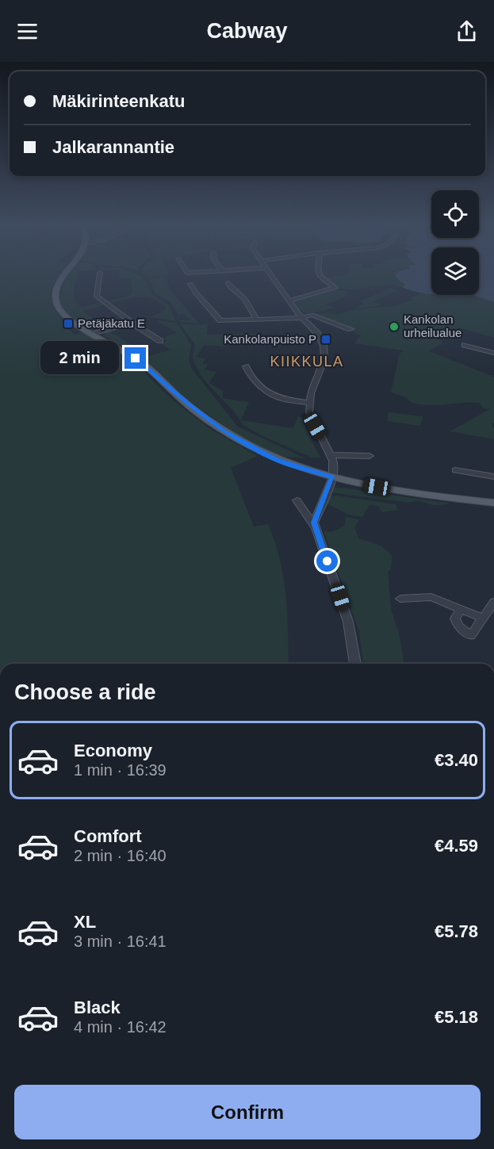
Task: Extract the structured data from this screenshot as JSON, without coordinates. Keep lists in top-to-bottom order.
{
  "districts": ["KIIKKULA"],
  "places": {
    "transit": ["Petäjäkatu E", "Kankolanpuisto P"],
    "other": ["Kankolan urheilualue"]
  },
  "page": {
    "header": "Cabway",
    "banner": ["Mäkirinteenkatu", "Jalkarannantie"],
    "bubble": "2 min",
    "heading": "Choose a ride",
    "list": [
      {
        "name": "Economy",
        "note": "1 min · 16:39",
        "value": "€3.40"
      },
      {
        "name": "Comfort",
        "note": "2 min · 16:40",
        "value": "€4.59"
      },
      {
        "name": "XL",
        "note": "3 min · 16:41",
        "value": "€5.78"
      },
      {
        "name": "Black",
        "note": "4 min · 16:42",
        "value": "€5.18"
      }
    ],
    "buttons": "Confirm"
  }
}
